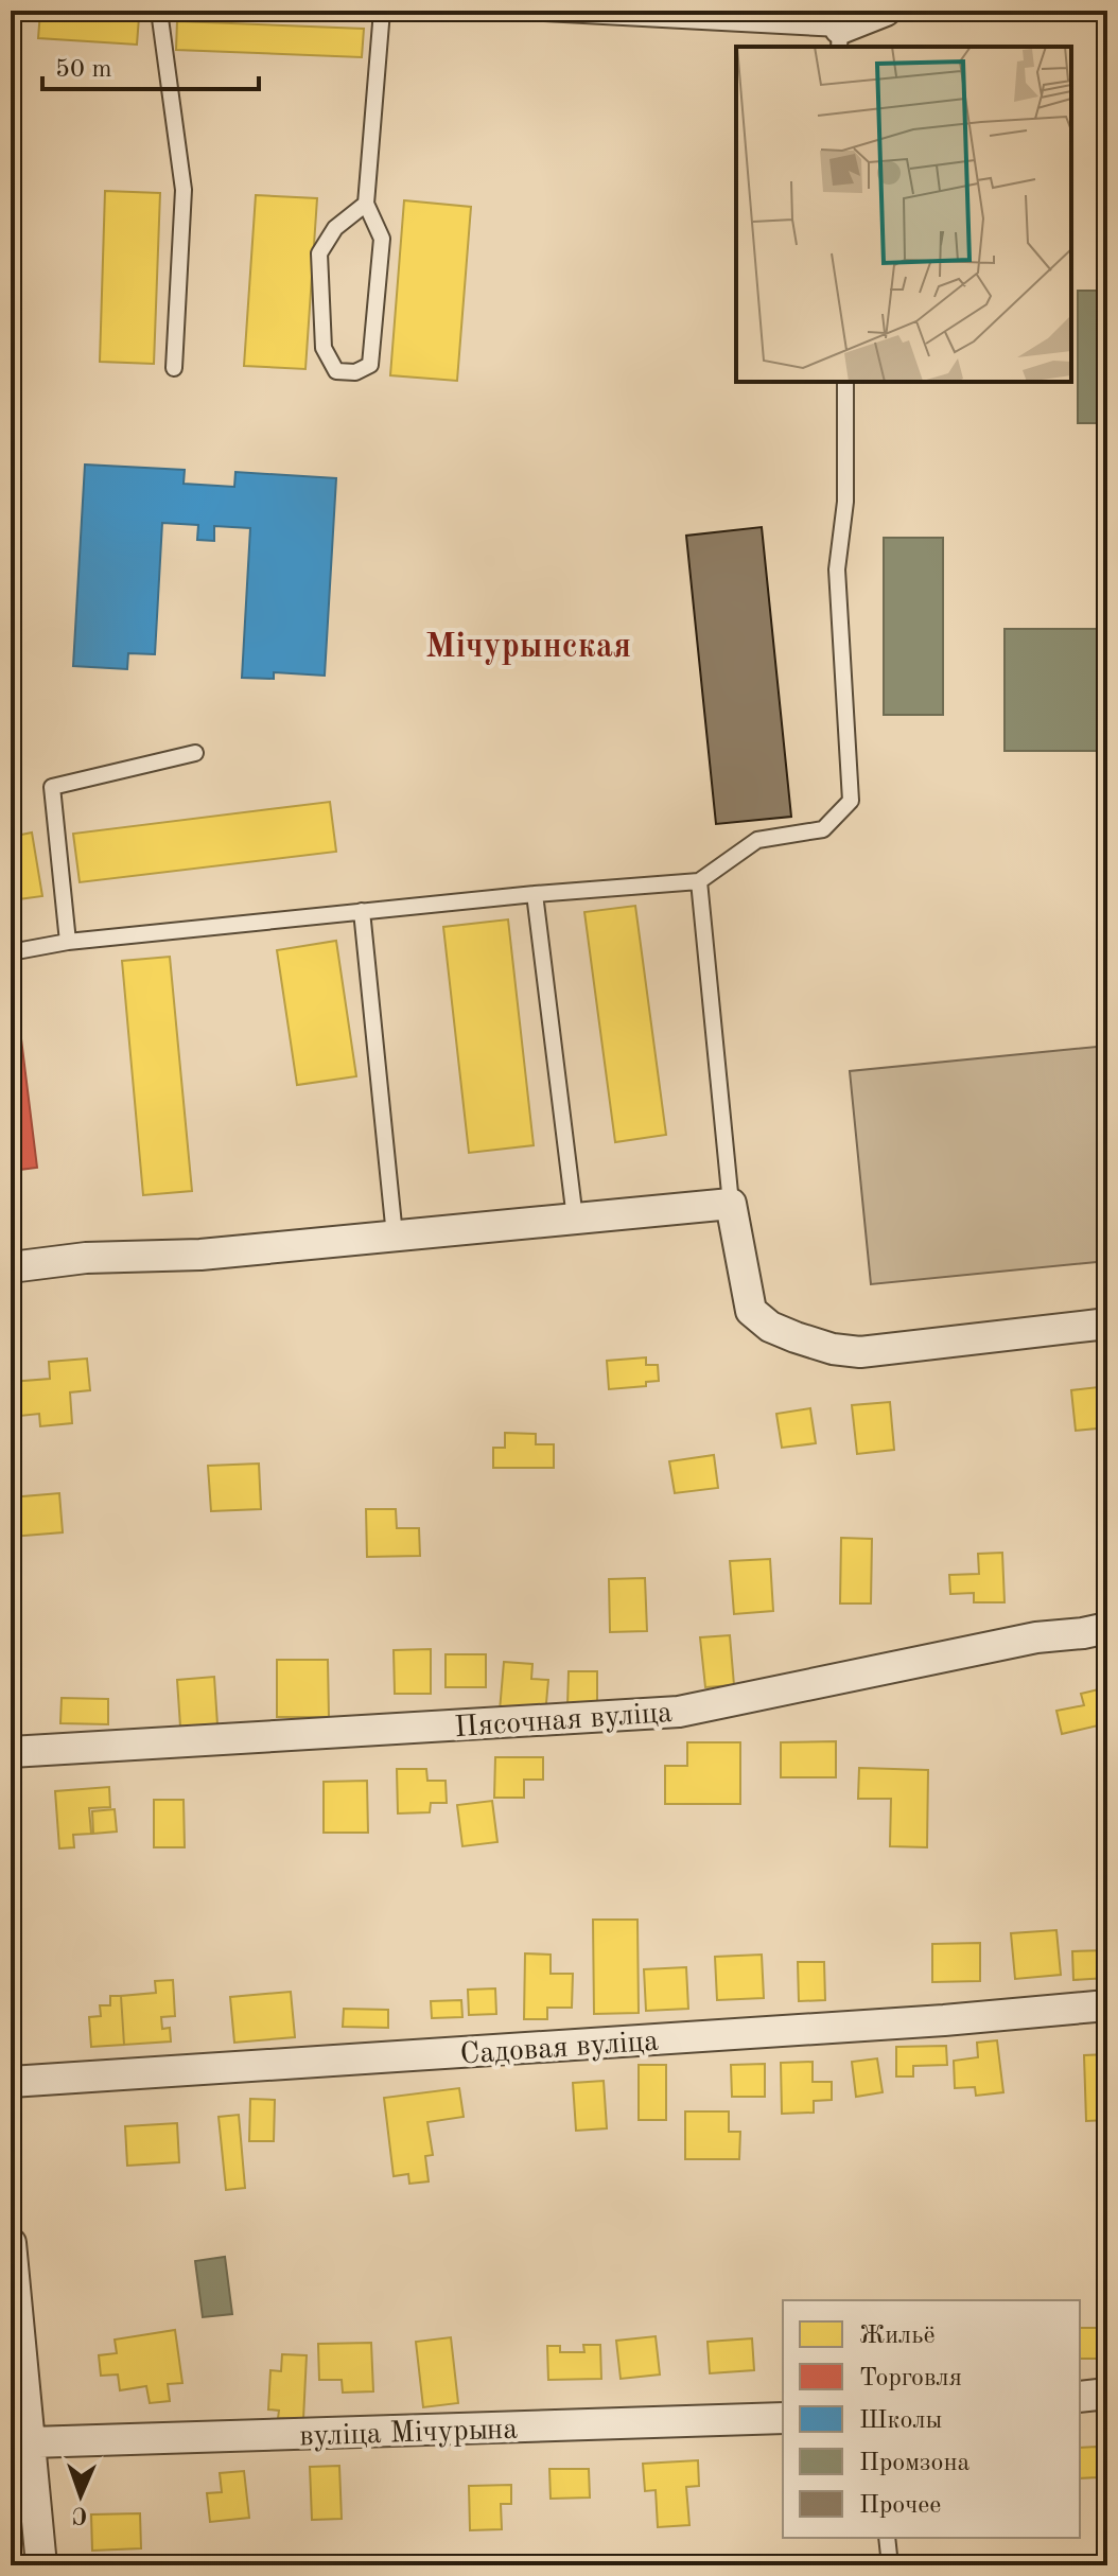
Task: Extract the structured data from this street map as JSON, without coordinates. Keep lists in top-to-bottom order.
{
  "streets": {
    "street": ["Пясочная вуліца", "Садовая вуліца", "вуліца Мічурына"]
  },
  "districts": ["Мічурынская"],
  "legend": [
    "Жильё",
    "Торговля",
    "Школы",
    "Промзона",
    "Прочее"
  ],
  "scale_bar": "50 m",
  "north": "bottom"
}
